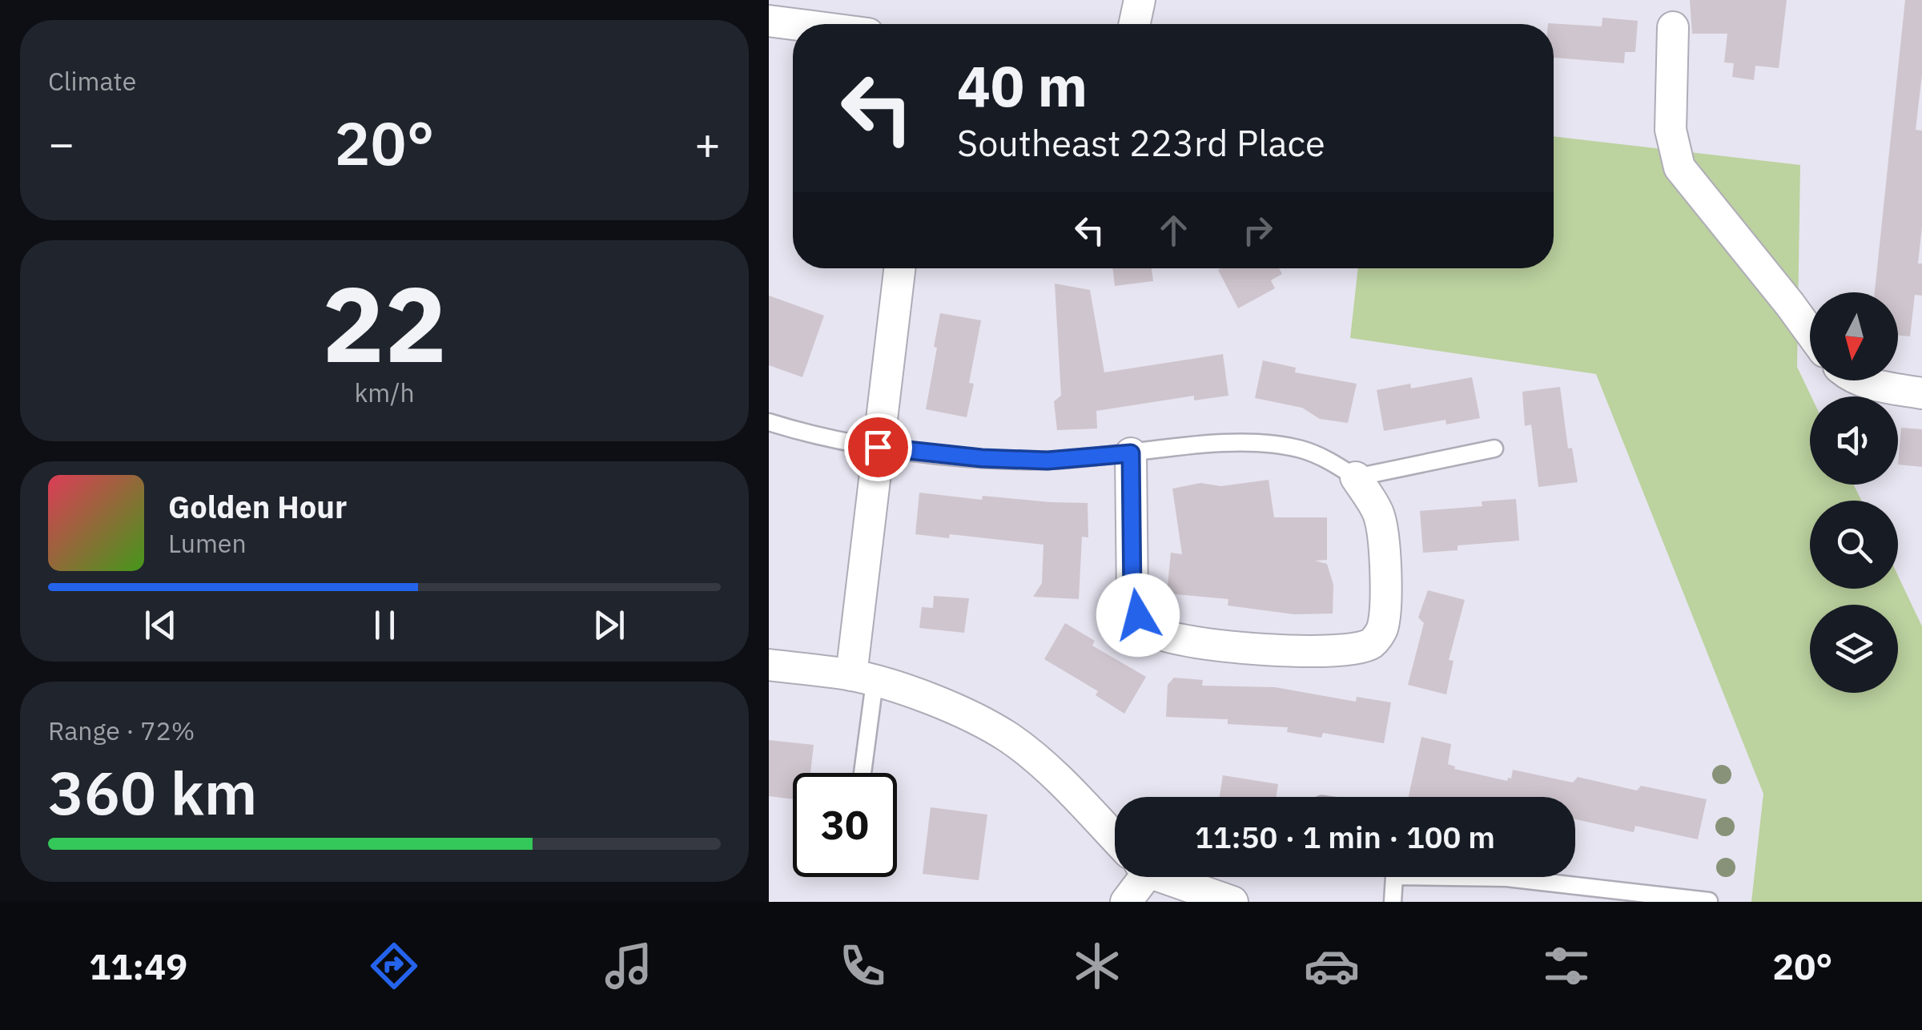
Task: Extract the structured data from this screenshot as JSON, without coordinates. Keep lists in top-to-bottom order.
{
  "north": "bottom",
  "page": {
    "tile": [
      "Climate",
      ["22", "km/h"],
      ["Range · 72%", "360 km"]
    ],
    "turn": ["40 m", "Southeast 223rd Place"],
    "heat": ["−", "20°", "+"],
    "song": ["Golden Hour", "Lumen"],
    "limit": "30",
    "trip": "11:50 · 1 min · 100 m",
    "tabs": ["11:49", "20°"]
  }
}
